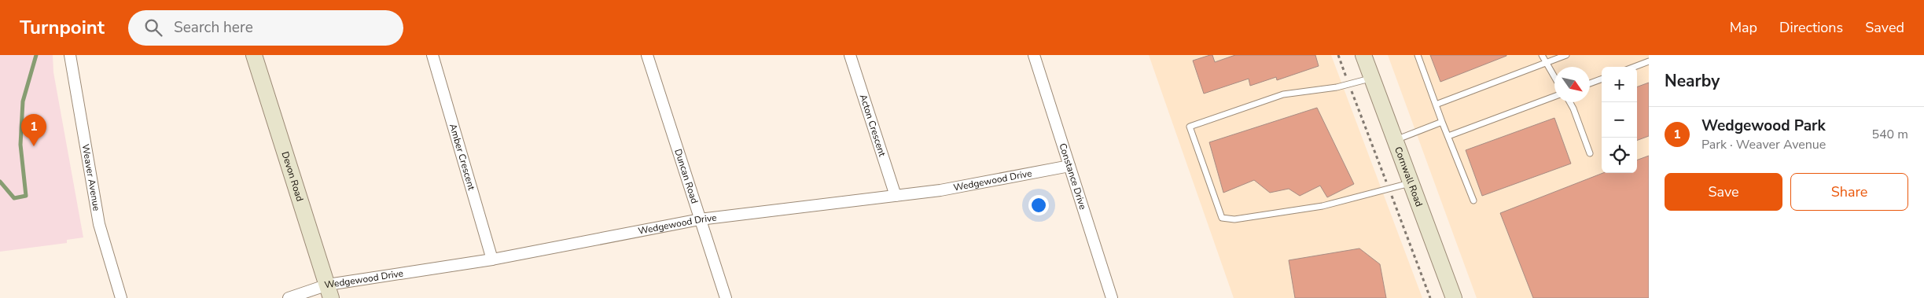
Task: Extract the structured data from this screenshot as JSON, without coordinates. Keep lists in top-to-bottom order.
{
  "streets": {
    "main road": ["Devon Road", "Cornwall Road"],
    "street": [
      "Acton Crescent",
      "Amber Crescent",
      "Duncan Road",
      "Constance Drive",
      "Weaver Avenue",
      "Wedgewood Drive"
    ]
  },
  "crossings": [
    ["Acton Crescent", "Wedgewood Drive"],
    ["Amber Crescent", "Wedgewood Drive"],
    ["Devon Road", "Wedgewood Drive"],
    ["Duncan Road", "Wedgewood Drive"],
    ["Constance Drive", "Wedgewood Drive"]
  ],
  "north": "bottom right",
  "page": {
    "header": "Turnpoint",
    "search": "Search here",
    "nav": ["Map", "Directions", "Saved"],
    "heading": "Nearby",
    "map_buttons": ["+", "−"],
    "list": [
      {
        "mark": "1",
        "name": "Wedgewood Park",
        "note": "Park · Weaver Avenue",
        "value": "540 m"
      }
    ],
    "pins": "1",
    "buttons": ["Save", "Share"]
  }
}
